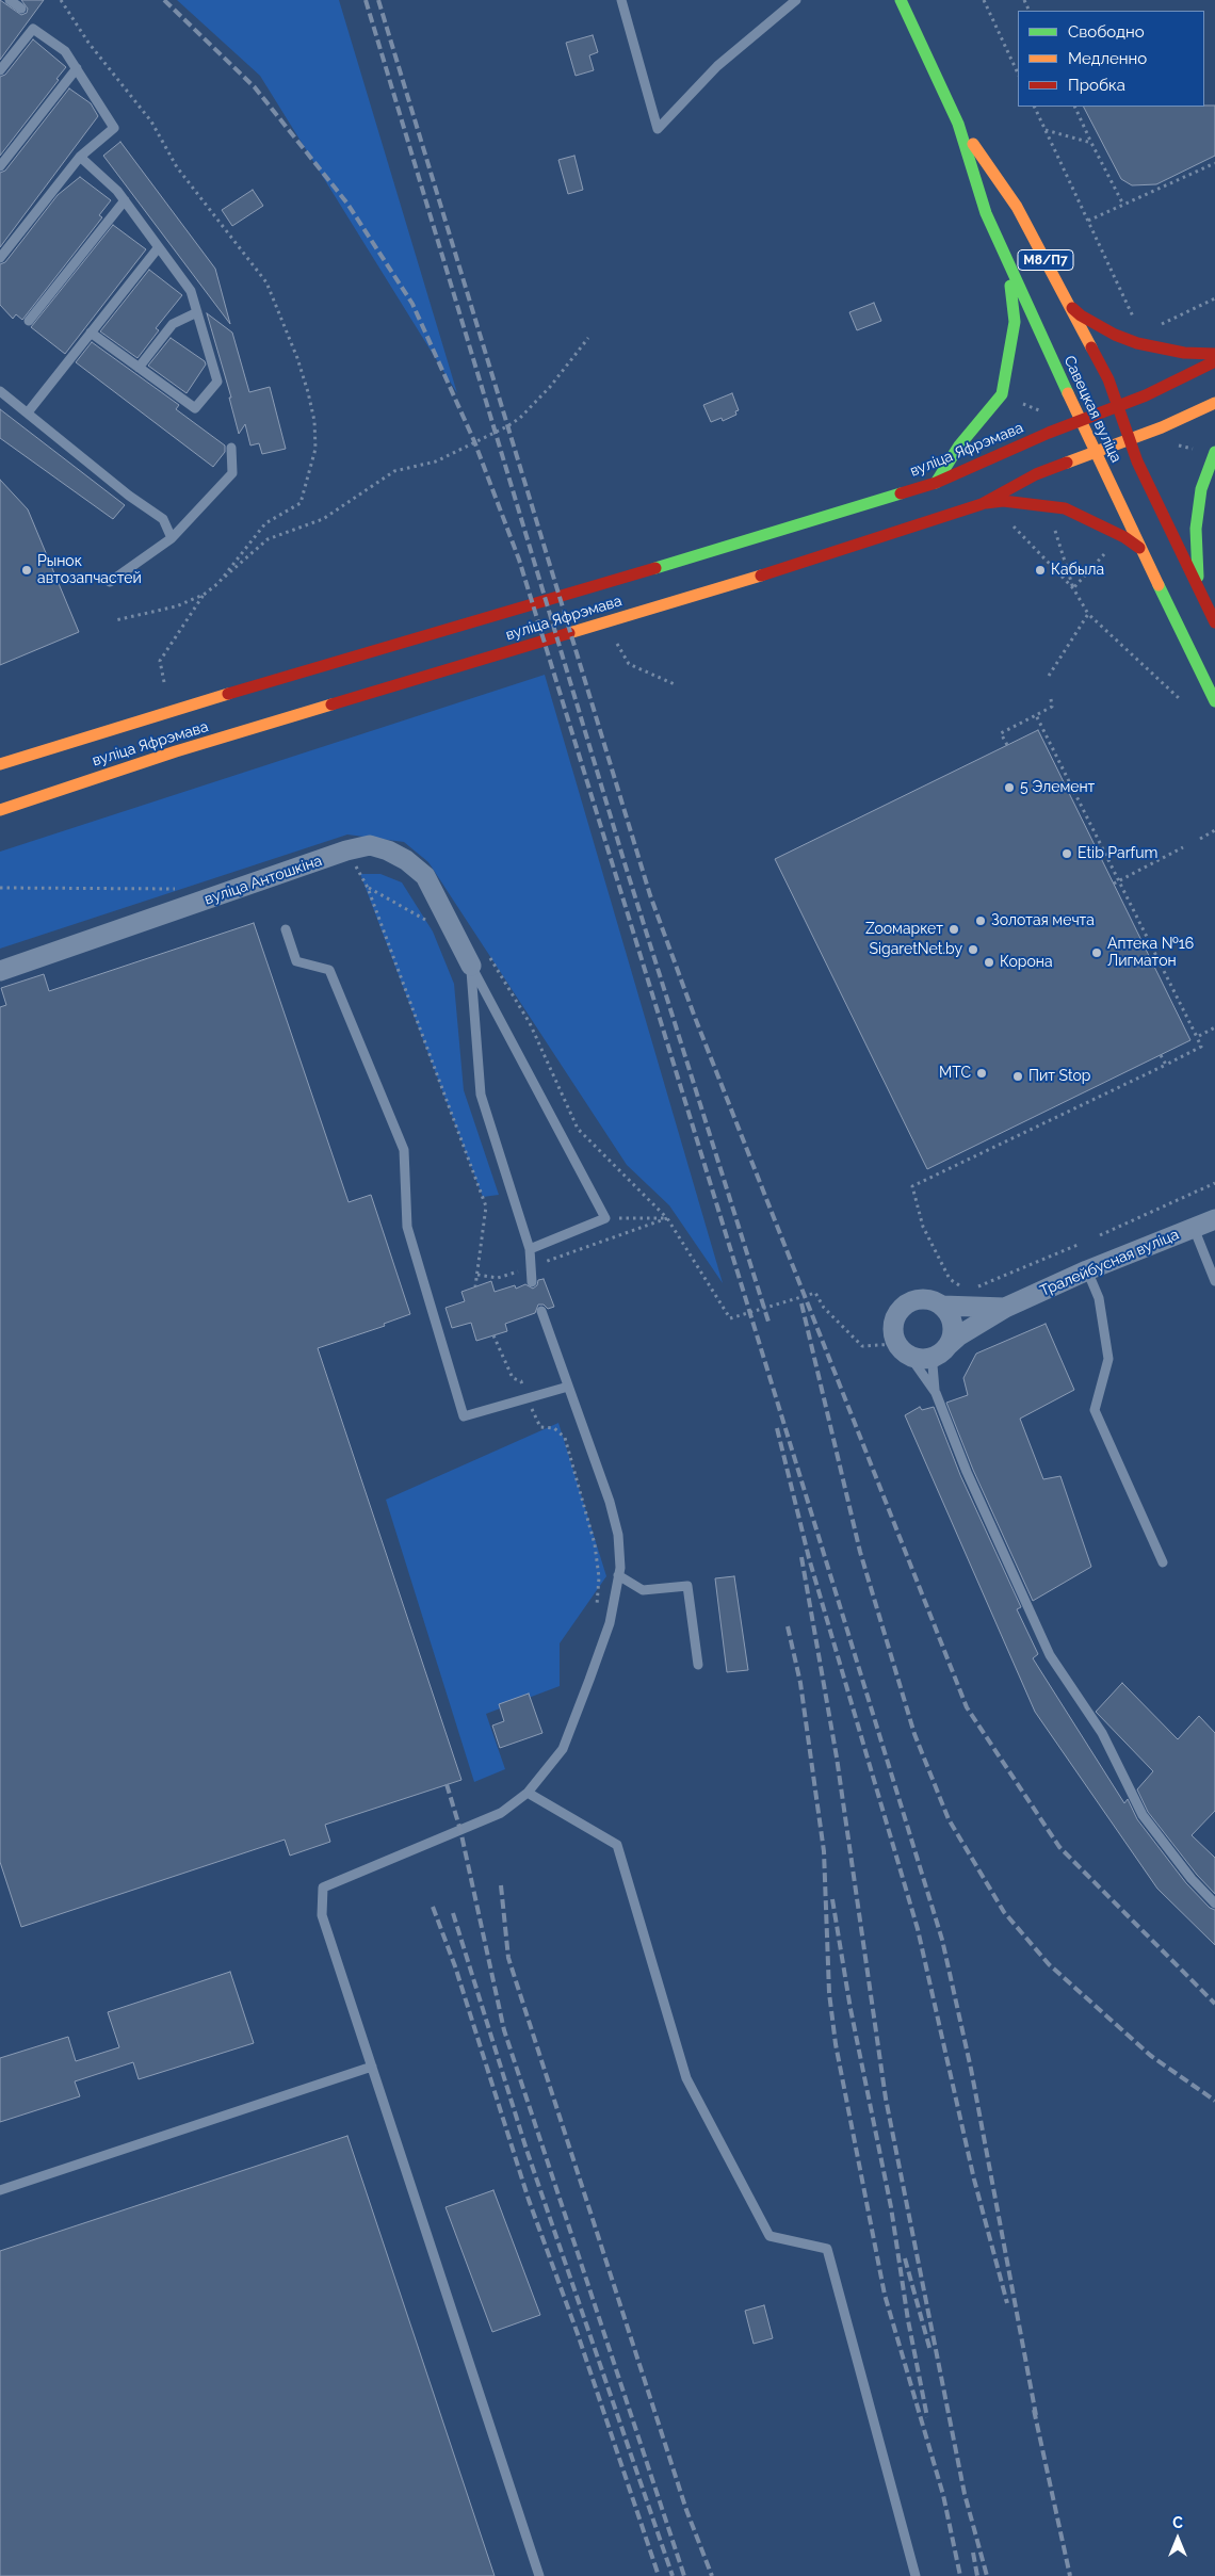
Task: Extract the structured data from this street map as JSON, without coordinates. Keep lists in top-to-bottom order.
{
  "streets": {
    "main road": ["М8/П7", "Савецкая вуліца", "вуліца Яфрэмава"],
    "street": ["вуліца Антошкіна", "Тралейбусная вуліца"]
  },
  "crossings": [
    ["Савецкая вуліца", "вуліца Яфрэмава"]
  ],
  "places": [
    "Рынок автозапчастей",
    "Кабыла",
    "5 Элемент",
    "Etib Parfum",
    "Золотая мечта",
    "Zooмаркет",
    "SigaretNet.by",
    "Аптека №16 Лигматон",
    "Корона",
    "МТС",
    "Пит Stop"
  ],
  "legend": ["Свободно", "Медленно", "Пробка"],
  "north": "top"
}
